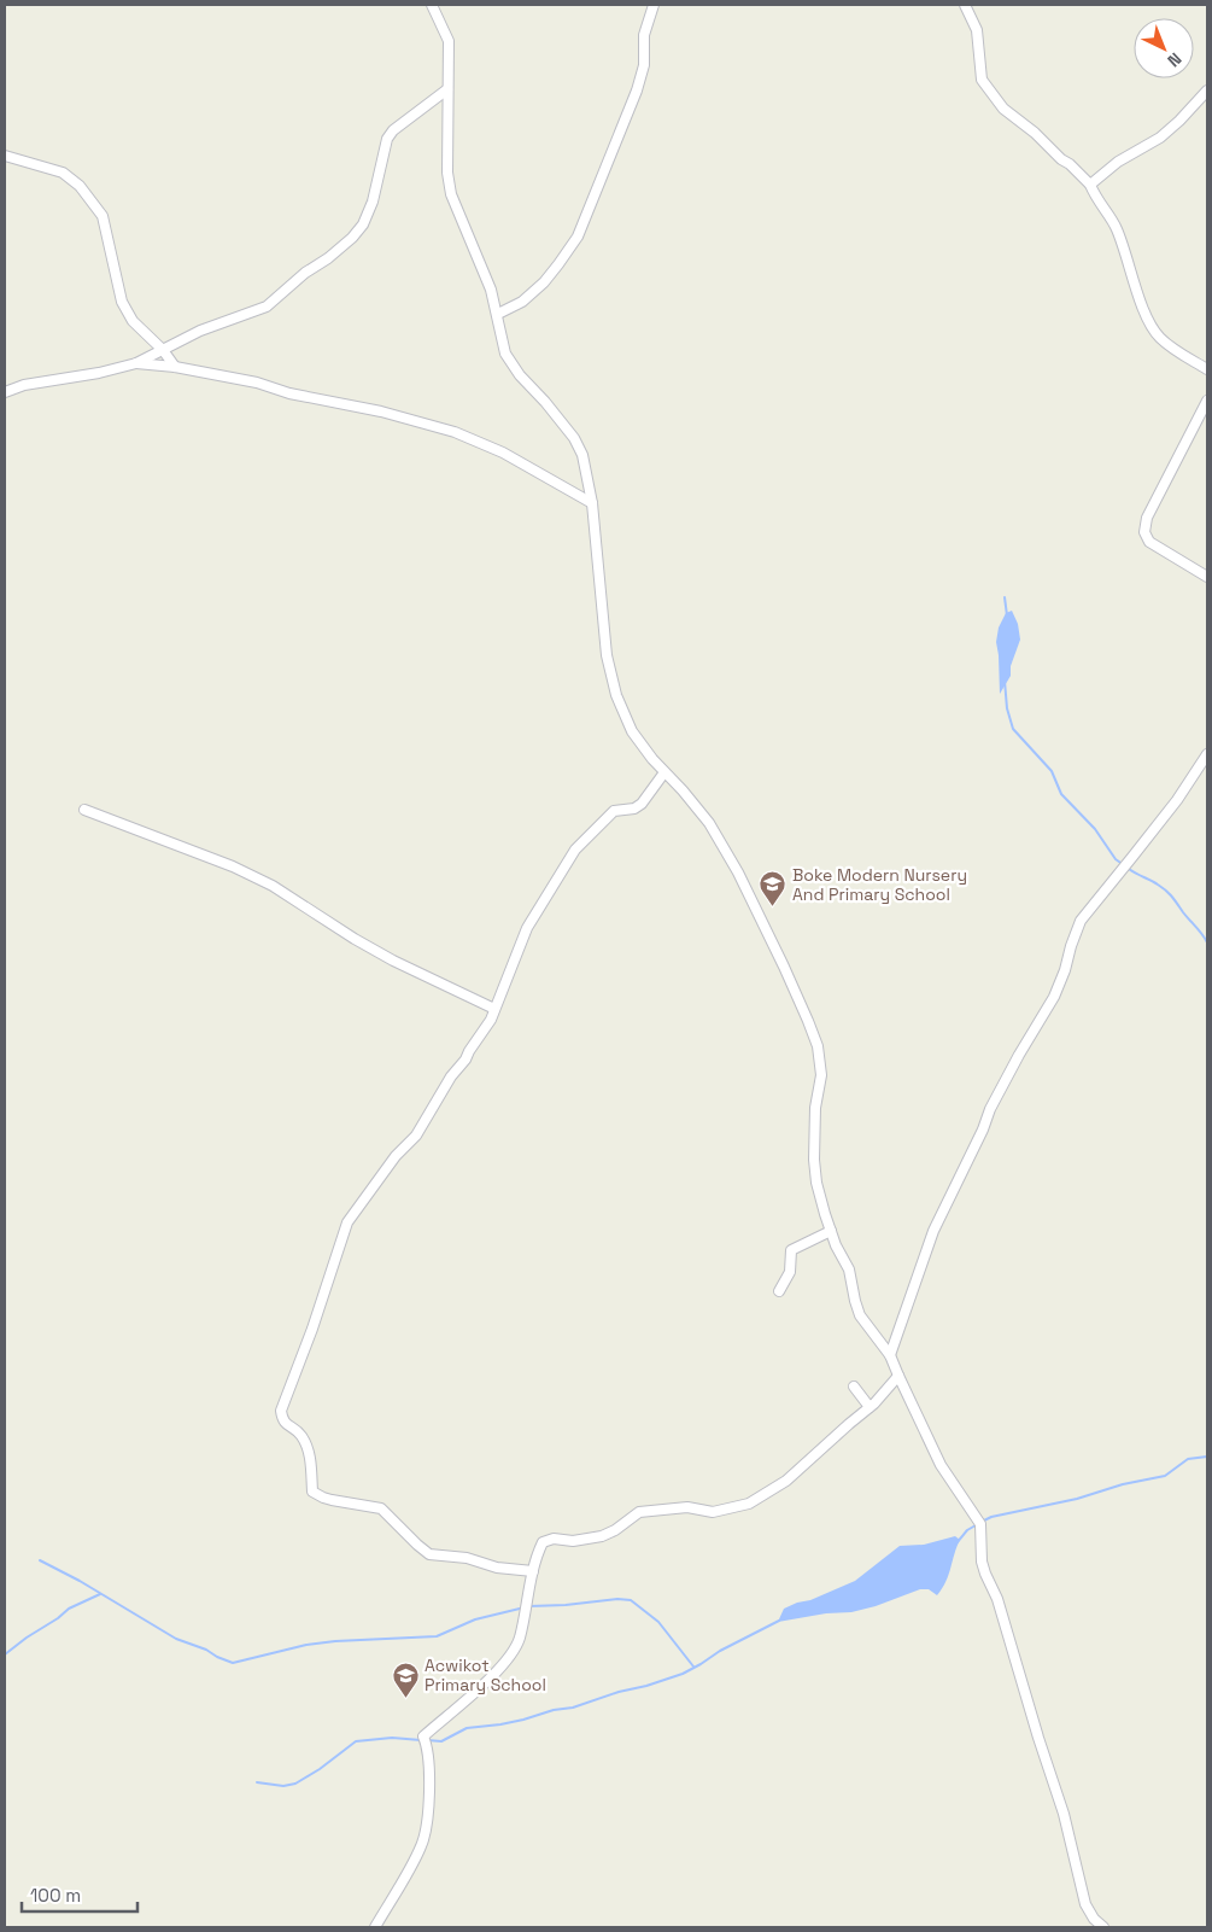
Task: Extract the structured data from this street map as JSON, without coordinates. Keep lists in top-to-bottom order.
{
  "places": {
    "school or university": ["Boke Modern Nursery And Primary School", "Acwikot Primary School"]
  },
  "scale_bar": "100 m",
  "north": "bottom right"
}
